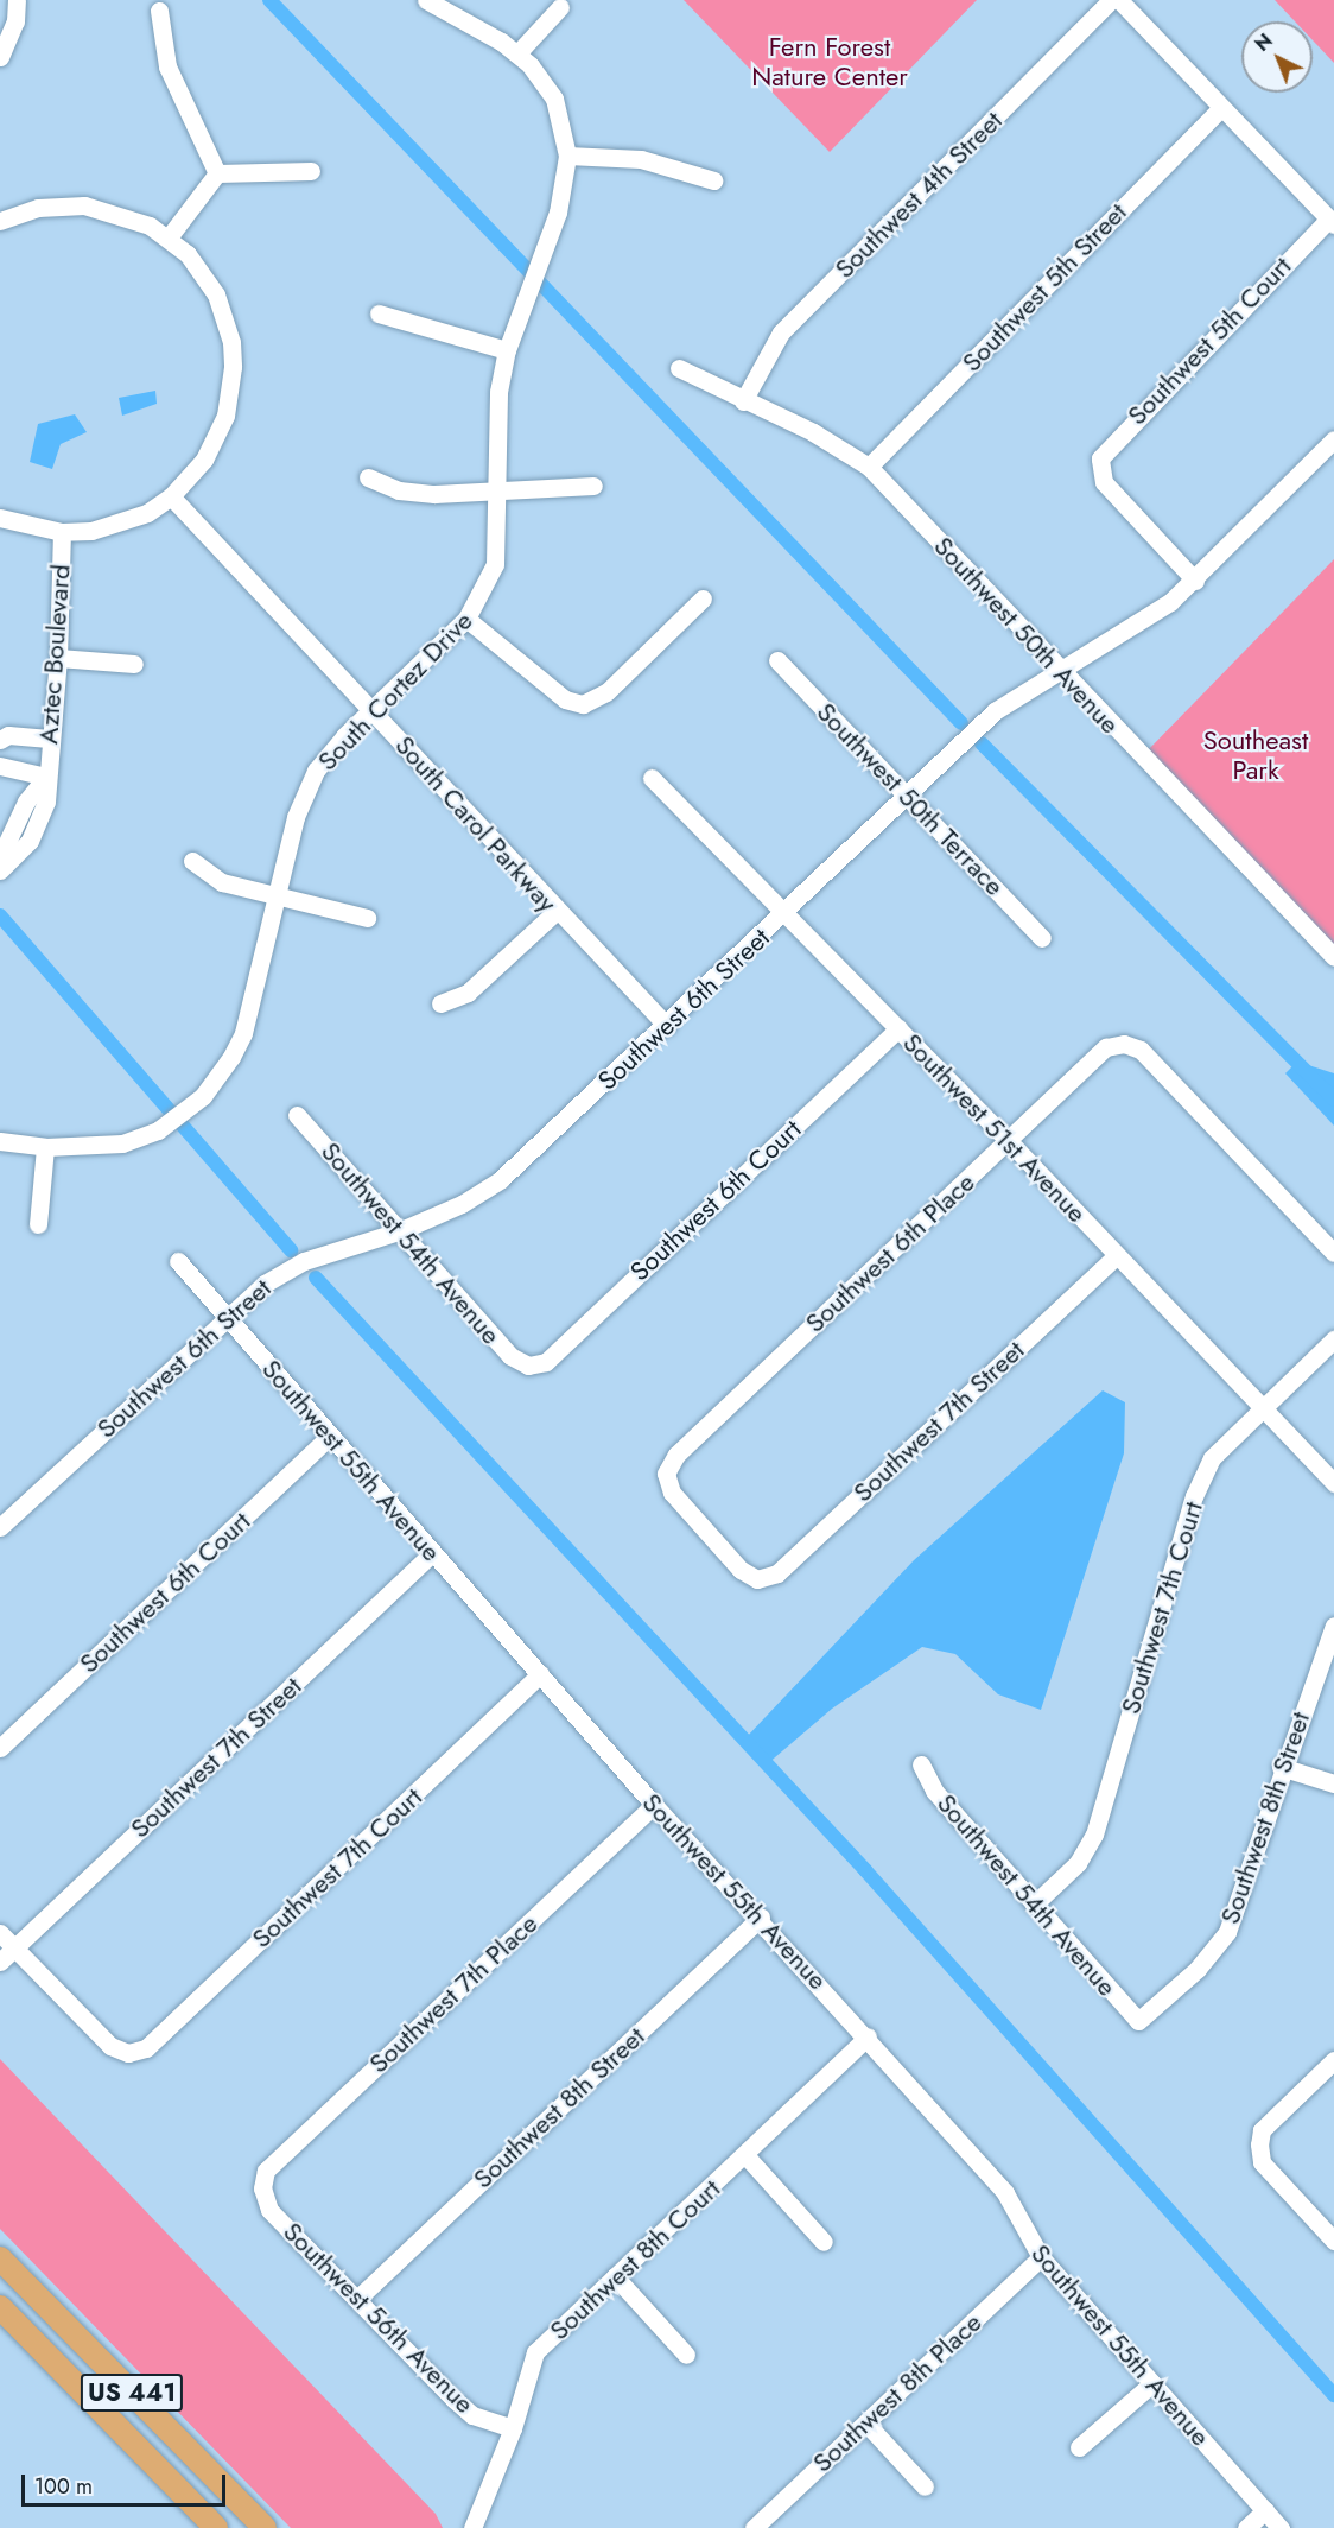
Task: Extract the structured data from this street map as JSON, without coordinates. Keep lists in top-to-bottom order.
{
  "streets": {
    "main road": ["US 441"],
    "street": [
      "Southwest 4th Street",
      "Southwest 5th Street",
      "Southwest 5th Court",
      "Southwest 50th Avenue",
      "Aztec Boulevard",
      "South Cortez Drive",
      "Southwest 50th Terrace",
      "South Carol Parkway",
      "Southwest 6th Street",
      "Southwest 51st Avenue",
      "Southwest 6th Court",
      "Southwest 54th Avenue",
      "Southwest 6th Place",
      "Southwest 7th Street",
      "Southwest 55th Avenue",
      "Southwest 7th Court",
      "Southwest 8th Street",
      "Southwest 7th Place",
      "Southwest 8th Court",
      "Southwest 56th Avenue",
      "Southwest 8th Place"
    ]
  },
  "crossings": [
    ["Southwest 4th Street", "Southwest 50th Avenue"],
    ["Southwest 5th Street", "Southwest 50th Avenue"],
    ["Southwest 5th Court", "Southwest 6th Street"],
    ["Southwest 50th Avenue", "Southwest 6th Street"],
    ["South Cortez Drive", "South Carol Parkway"],
    ["Southwest 50th Terrace", "Southwest 6th Street"],
    ["South Carol Parkway", "Southwest 6th Street"],
    ["Southwest 6th Street", "Southwest 51st Avenue"],
    ["Southwest 6th Street", "Southwest 54th Avenue"],
    ["Southwest 6th Street", "Southwest 55th Avenue"],
    ["Southwest 51st Avenue", "Southwest 6th Court"],
    ["Southwest 51st Avenue", "Southwest 6th Place"],
    ["Southwest 51st Avenue", "Southwest 7th Street"],
    ["Southwest 51st Avenue", "Southwest 7th Court"],
    ["Southwest 6th Court", "Southwest 54th Avenue"],
    ["Southwest 6th Court", "Southwest 55th Avenue"],
    ["Southwest 54th Avenue", "Southwest 7th Court"],
    ["Southwest 54th Avenue", "Southwest 8th Street"],
    ["Southwest 6th Place", "Southwest 7th Street"],
    ["Southwest 7th Street", "Southwest 55th Avenue"],
    ["Southwest 7th Street", "Southwest 7th Court"],
    ["Southwest 55th Avenue", "Southwest 7th Court"],
    ["Southwest 55th Avenue", "Southwest 8th Street"],
    ["Southwest 55th Avenue", "Southwest 7th Place"],
    ["Southwest 55th Avenue", "Southwest 8th Court"],
    ["Southwest 55th Avenue", "Southwest 8th Place"],
    ["Southwest 8th Street", "Southwest 56th Avenue"],
    ["Southwest 7th Place", "Southwest 56th Avenue"],
    ["Southwest 8th Court", "Southwest 56th Avenue"]
  ],
  "parks": ["Fern Forest Nature Center", "Southeast Park"],
  "scale_bar": "100 m",
  "north": "top left"
}
